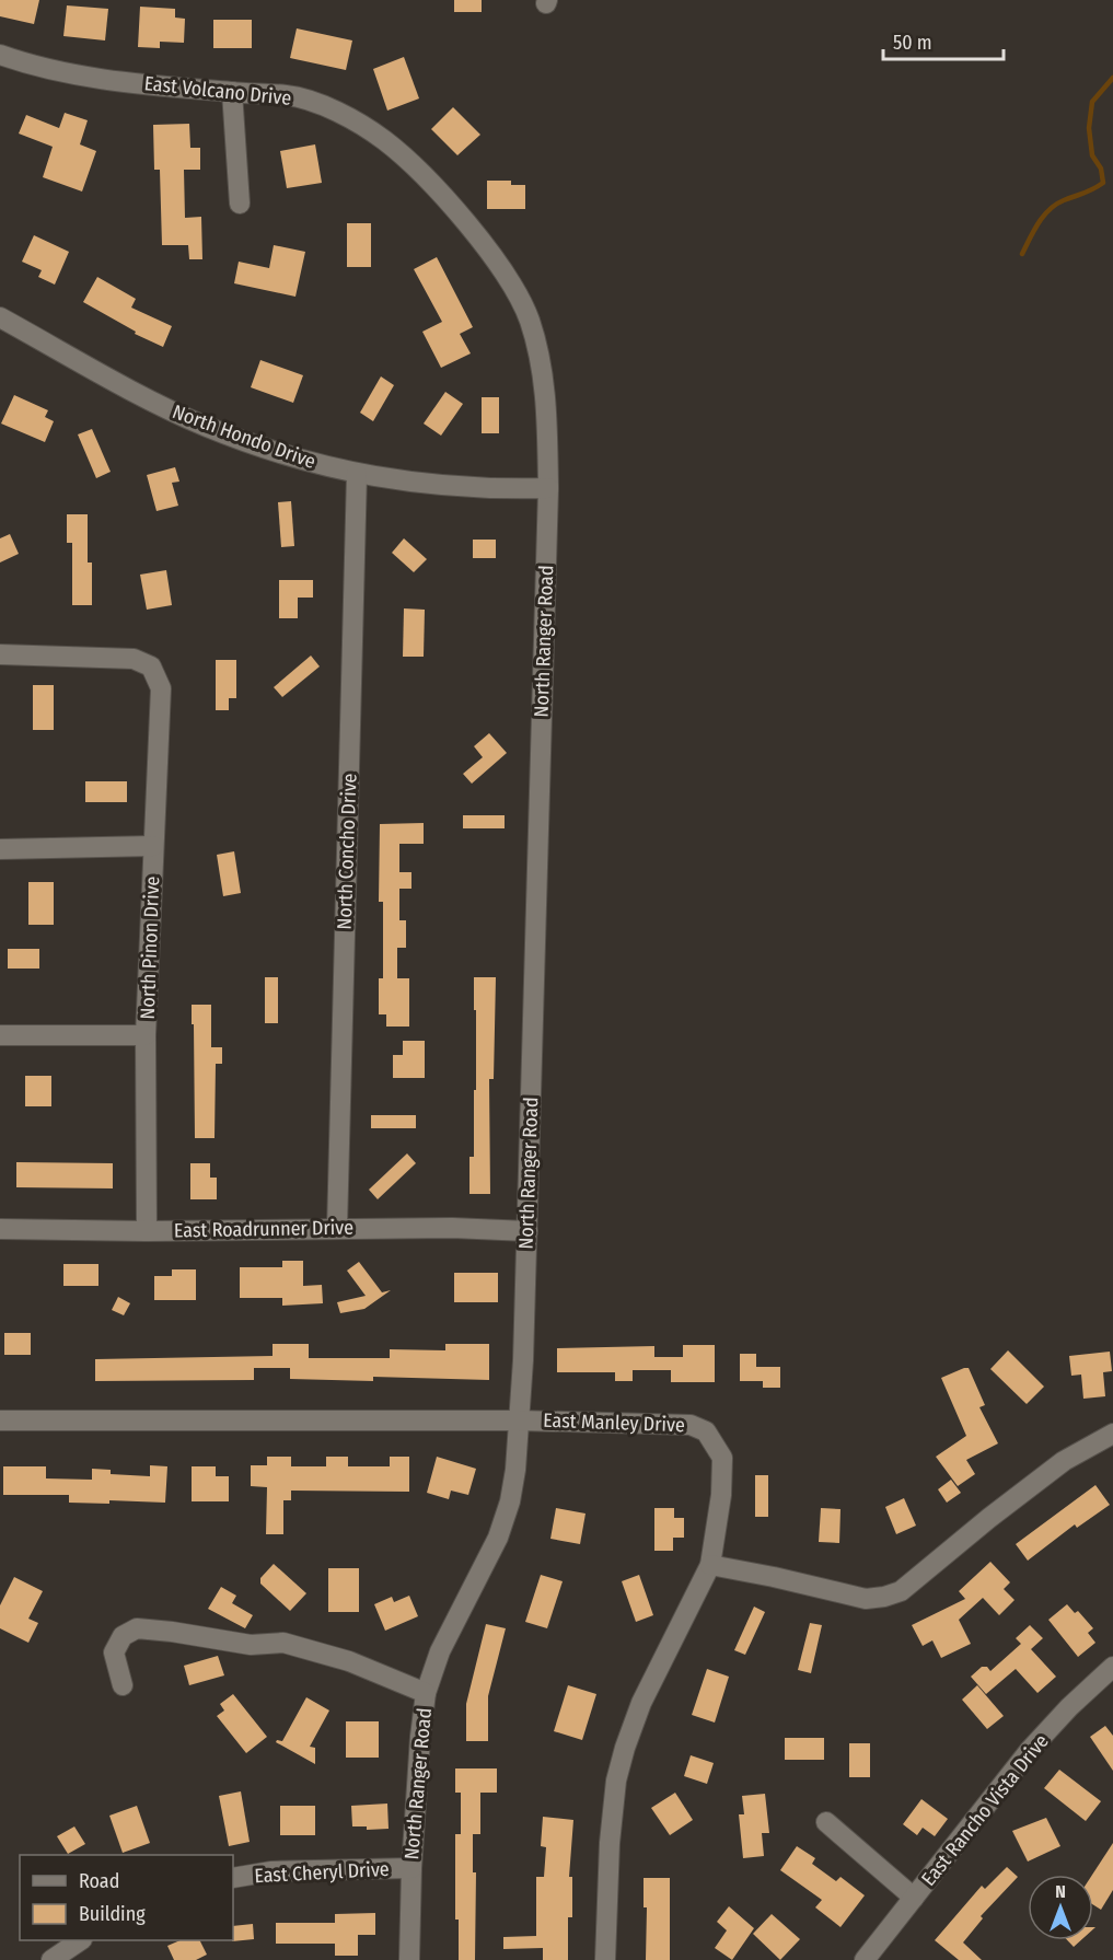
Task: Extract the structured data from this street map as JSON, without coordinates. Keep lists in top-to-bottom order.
{
  "streets": {
    "street": [
      "East Volcano Drive",
      "North Hondo Drive",
      "North Ranger Road",
      "North Concho Drive",
      "North Pinon Drive",
      "East Roadrunner Drive",
      "East Manley Drive",
      "East Rancho Vista Drive",
      "East Cheryl Drive"
    ]
  },
  "crossings": [
    ["East Volcano Drive", "North Ranger Road"],
    ["North Hondo Drive", "North Ranger Road"],
    ["North Hondo Drive", "North Concho Drive"],
    ["North Ranger Road", "East Roadrunner Drive"],
    ["North Ranger Road", "East Manley Drive"],
    ["North Ranger Road", "East Cheryl Drive"],
    ["North Concho Drive", "East Roadrunner Drive"],
    ["North Pinon Drive", "East Roadrunner Drive"]
  ],
  "legend": ["Road", "Building"],
  "scale_bar": "50 m",
  "north": "top"
}
